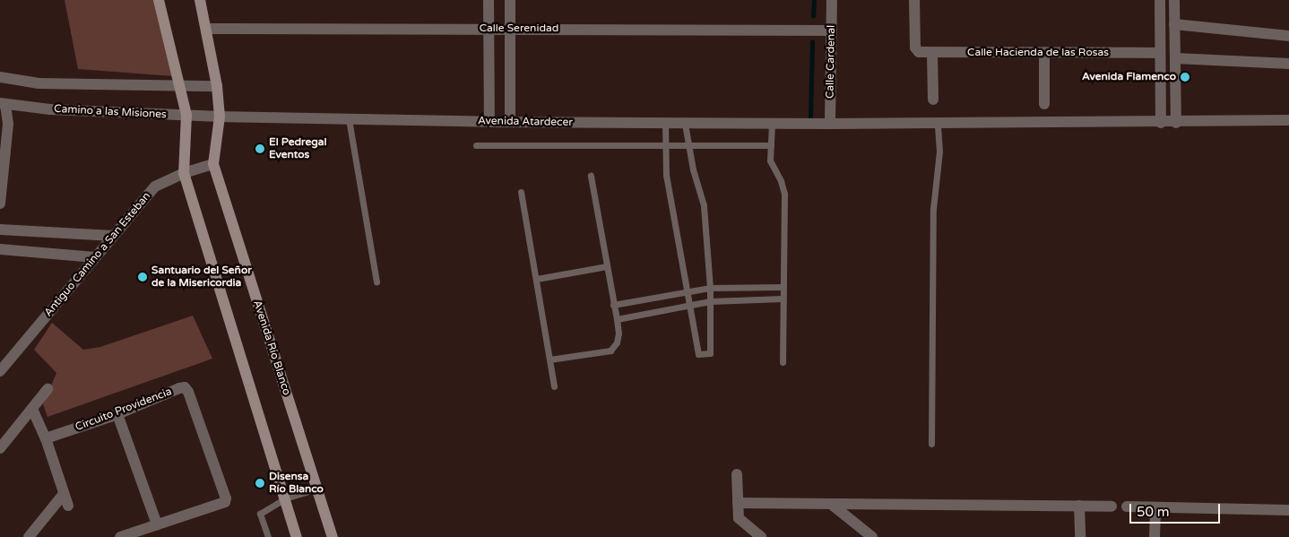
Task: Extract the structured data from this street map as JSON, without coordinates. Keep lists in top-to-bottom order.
{
  "streets": {
    "street": [
      "Calle Serenidad",
      "Calle Hacienda de las Rosas",
      "Calle Cardenal",
      "Camino a las Misiones",
      "Avenida Atardecer",
      "Antiguo Camino a San Esteban",
      "Avenida Río Blanco",
      "Circuito Providencia"
    ]
  },
  "crossings": [
    ["Calle Serenidad", "Calle Cardenal"],
    ["Calle Serenidad", "Avenida Río Blanco"],
    ["Calle Cardenal", "Avenida Atardecer"],
    ["Camino a las Misiones", "Avenida Atardecer"],
    ["Camino a las Misiones", "Avenida Río Blanco"],
    ["Avenida Atardecer", "Avenida Río Blanco"],
    ["Antiguo Camino a San Esteban", "Avenida Río Blanco"]
  ],
  "places": [
    "Avenida Flamenco",
    "El Pedregal Eventos",
    "Santuario del Señor de la Misericordia",
    "Disensa Río Blanco"
  ],
  "scale_bar": "50 m"
}
